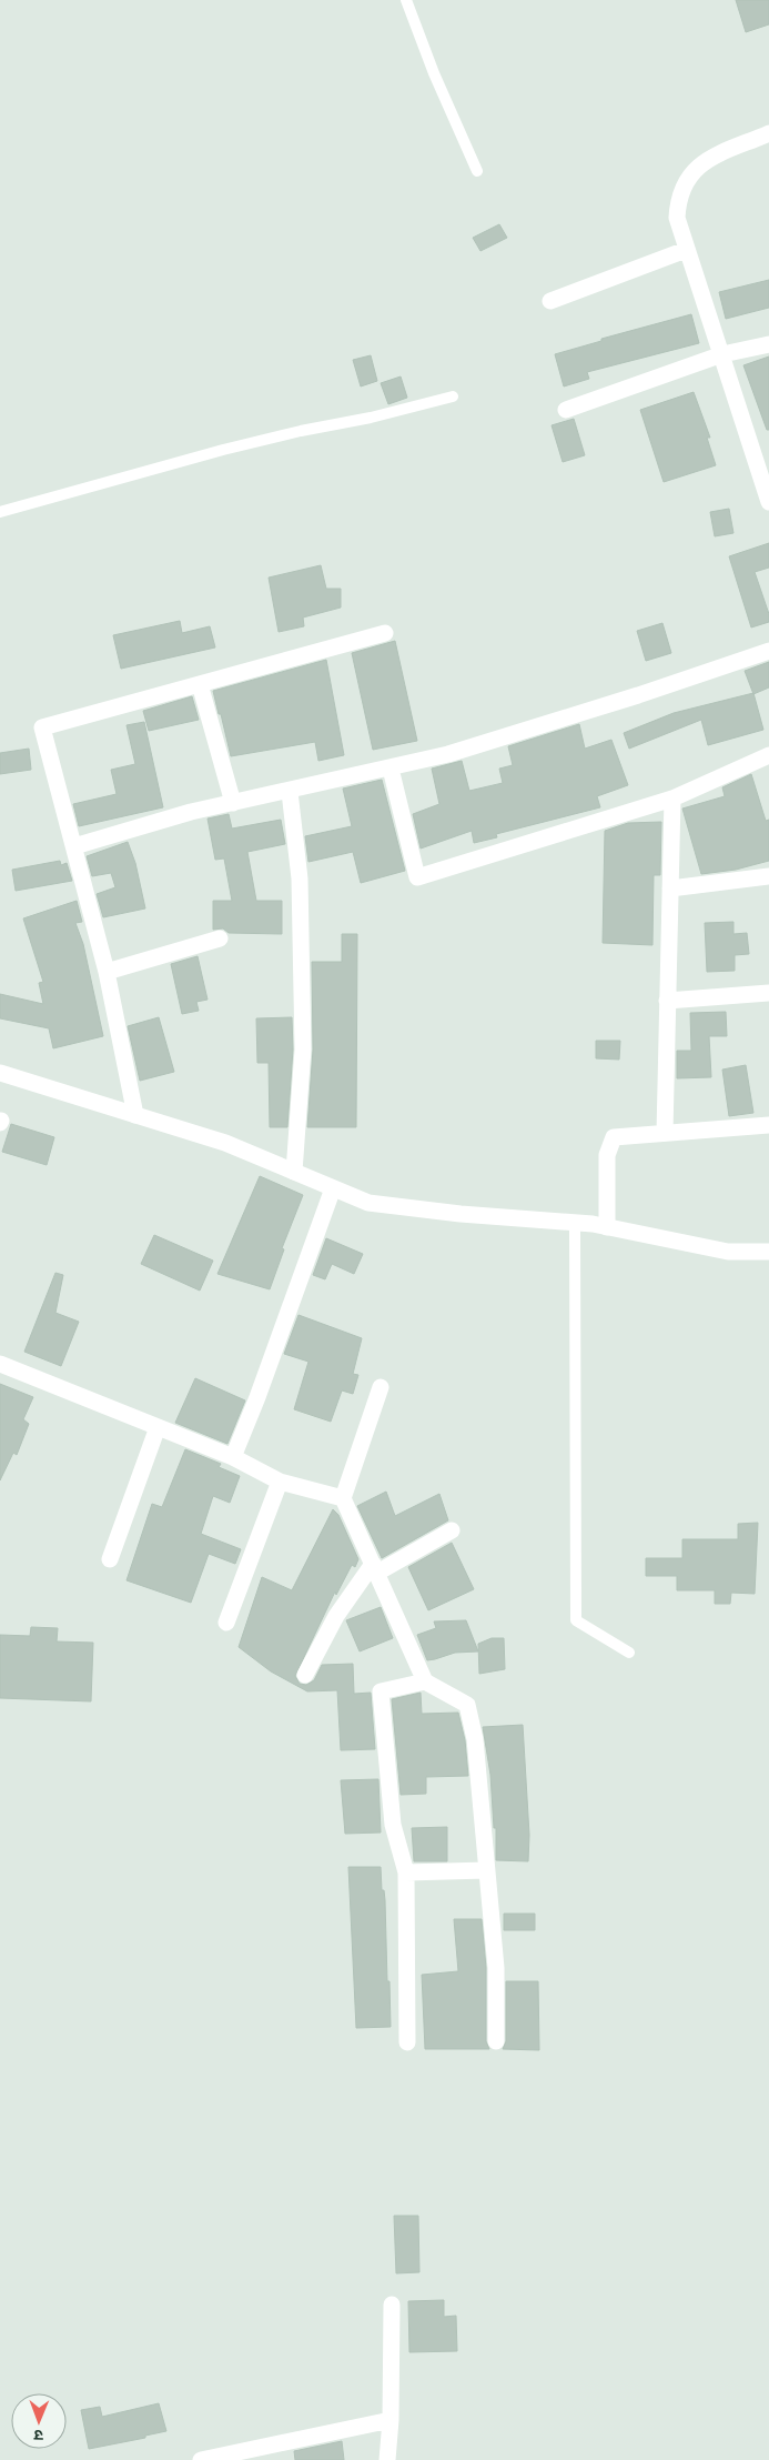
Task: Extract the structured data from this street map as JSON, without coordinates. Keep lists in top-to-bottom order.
{
  "north": "bottom"
}
